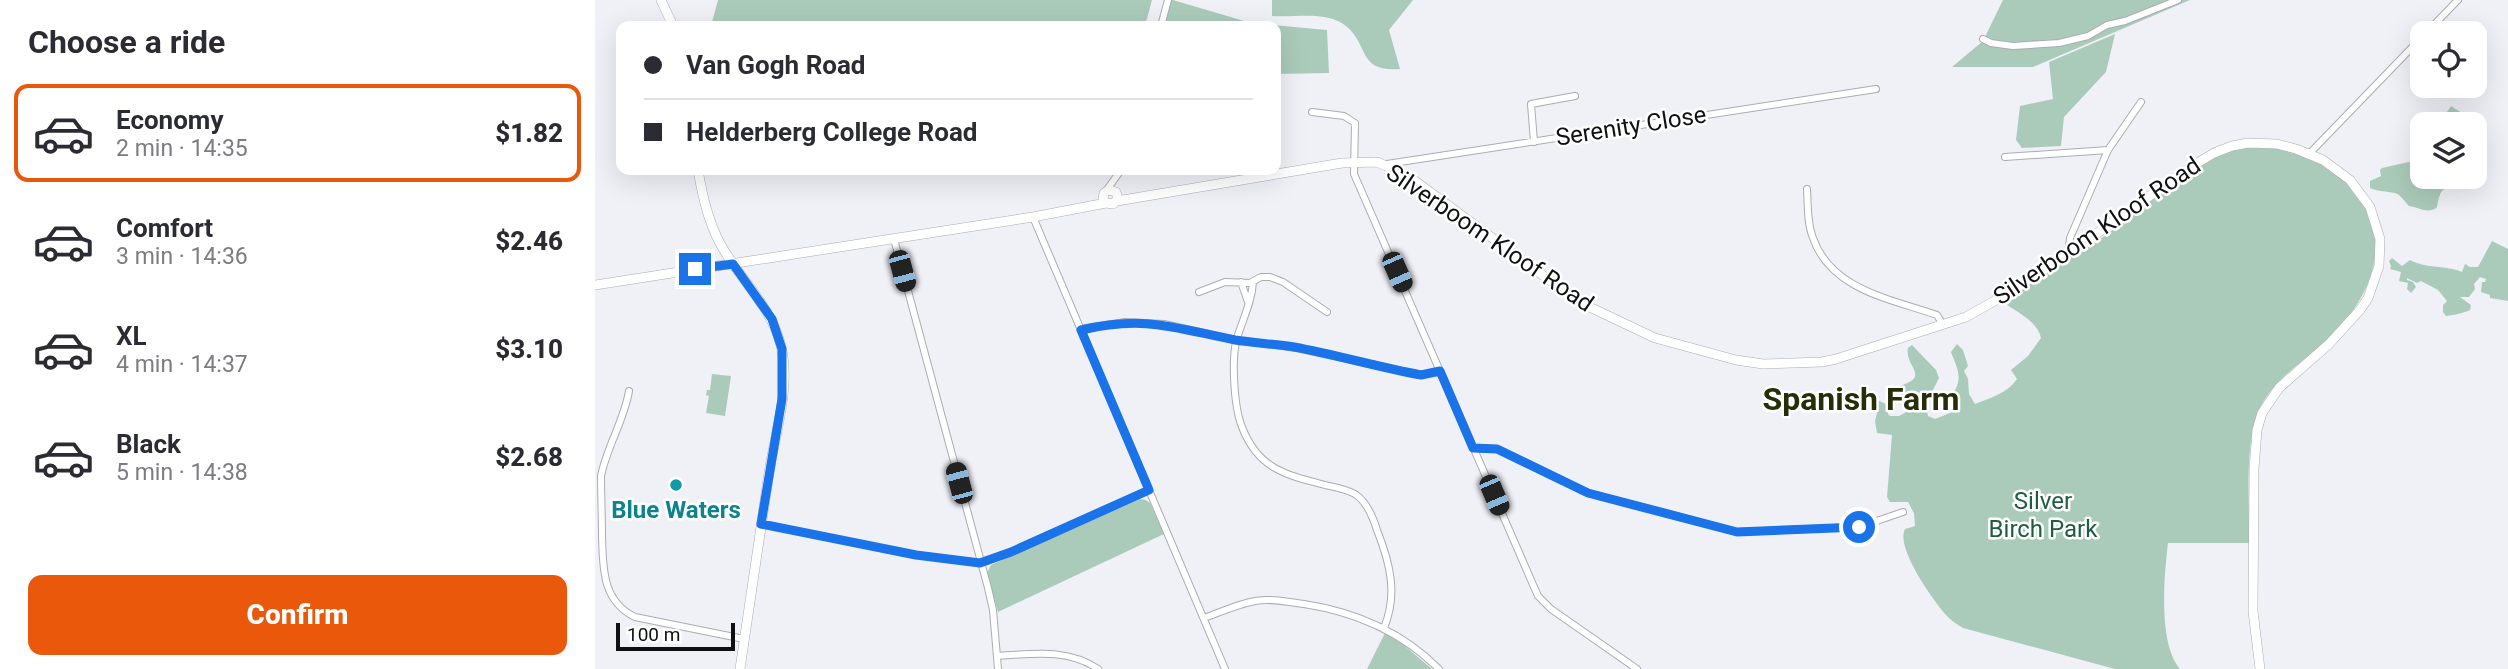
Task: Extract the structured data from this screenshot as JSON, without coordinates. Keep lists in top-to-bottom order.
{
  "streets": {
    "street": ["Serenity Close", "Silverboom Kloof Road"]
  },
  "crossings": [
    ["Serenity Close", "Silverboom Kloof Road"]
  ],
  "districts": ["Spanish Farm"],
  "parks": ["Silver Birch Park"],
  "places": ["Blue Waters"],
  "scale_bar": "100 m",
  "page": {
    "heading": "Choose a ride",
    "banner": ["Van Gogh Road", "Helderberg College Road"],
    "list": [
      {
        "name": "Economy",
        "note": "2 min · 14:35",
        "value": "$1.82"
      },
      {
        "name": "Comfort",
        "note": "3 min · 14:36",
        "value": "$2.46"
      },
      {
        "name": "XL",
        "note": "4 min · 14:37",
        "value": "$3.10"
      },
      {
        "name": "Black",
        "note": "5 min · 14:38",
        "value": "$2.68"
      }
    ],
    "buttons": "Confirm",
    "scale": "100 m"
  }
}
